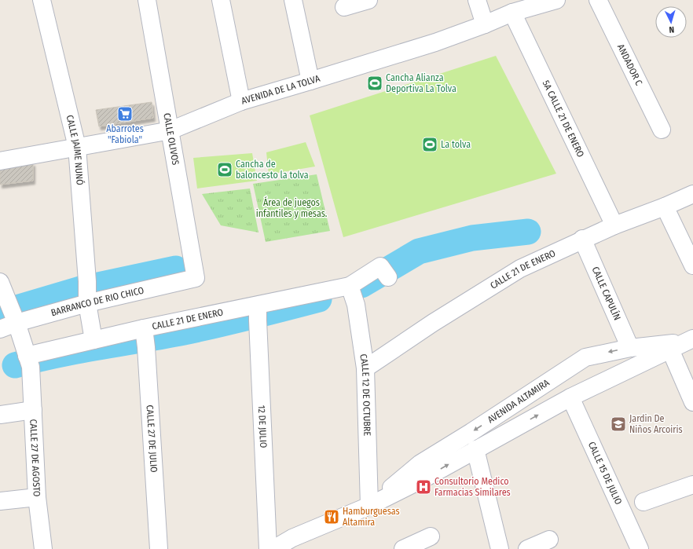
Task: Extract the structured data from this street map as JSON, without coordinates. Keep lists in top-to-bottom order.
{
  "streets": {
    "street": [
      "ANDADOR C",
      "AVENIDA DE LA TOLVA",
      "5A CALLE 21 DE ENERO",
      "CALLE OLIVOS",
      "CALLE JAIME NUNÓ",
      "CALLE 21 DE ENERO",
      "CALLE CAPULÍN",
      "BARRANCO DE RIO CHICO",
      "CALLE 12 DE OCTUBRE",
      "AVENIDA ALTAMIRA",
      "12 DE JULIO",
      "CALLE 27 DE JULIO",
      "CALLE 27 DE AGOSTO",
      "CALLE 15 DE JULIO"
    ]
  },
  "crossings": [
    ["AVENIDA DE LA TOLVA", "5A CALLE 21 DE ENERO"],
    ["AVENIDA DE LA TOLVA", "CALLE OLIVOS"],
    ["AVENIDA DE LA TOLVA", "CALLE JAIME NUNÓ"],
    ["5A CALLE 21 DE ENERO", "CALLE 21 DE ENERO"],
    ["CALLE OLIVOS", "BARRANCO DE RIO CHICO"],
    ["CALLE JAIME NUNÓ", "CALLE 21 DE ENERO"],
    ["CALLE JAIME NUNÓ", "BARRANCO DE RIO CHICO"],
    ["CALLE 21 DE ENERO", "CALLE CAPULÍN"],
    ["CALLE 21 DE ENERO", "CALLE 12 DE OCTUBRE"],
    ["CALLE 21 DE ENERO", "12 DE JULIO"],
    ["CALLE 21 DE ENERO", "CALLE 27 DE JULIO"],
    ["CALLE 21 DE ENERO", "CALLE 27 DE AGOSTO"],
    ["CALLE CAPULÍN", "AVENIDA ALTAMIRA"],
    ["BARRANCO DE RIO CHICO", "CALLE 27 DE AGOSTO"],
    ["CALLE 12 DE OCTUBRE", "AVENIDA ALTAMIRA"],
    ["AVENIDA ALTAMIRA", "CALLE 15 DE JULIO"]
  ],
  "parks": ["Área de juegos infantiles y mesas."],
  "places": {
    "sports": ["Cancha Alianza Deportiva La Tolva", "La tolva", "Cancha de baloncesto la tolva"],
    "supermarket": ["Abarrotes \"Fabiola\""],
    "school or university": ["Jardin De Niños Arcoiris"],
    "hospital": ["Consultorio Medico Farmacias Similares"],
    "restaurant": ["Hamburguesas Altamira"]
  },
  "north": "bottom"
}
